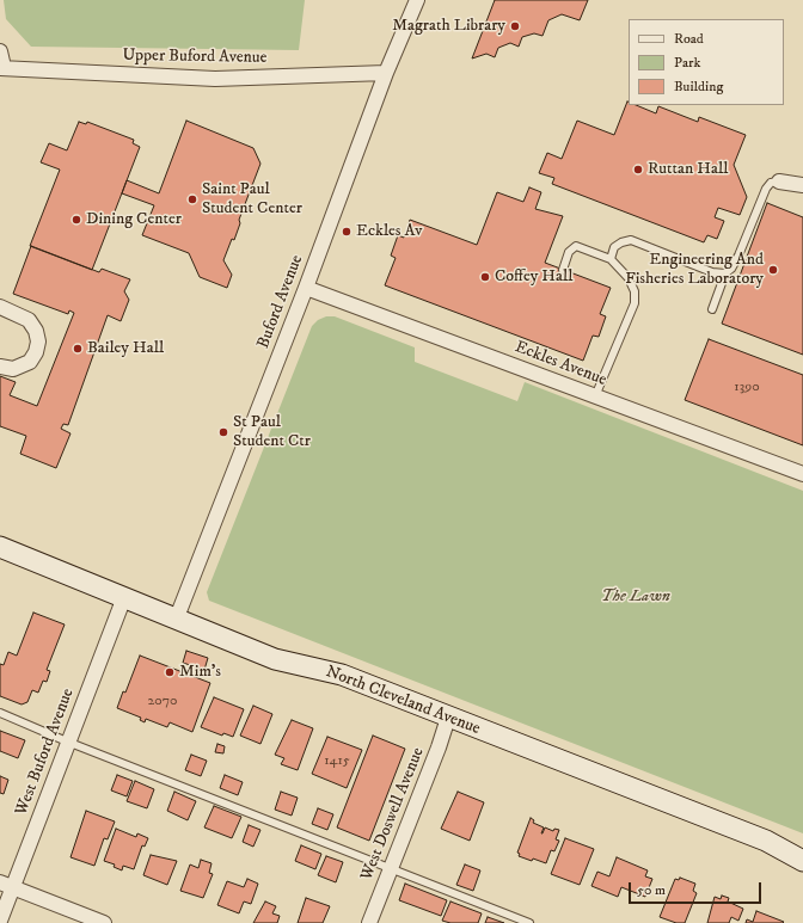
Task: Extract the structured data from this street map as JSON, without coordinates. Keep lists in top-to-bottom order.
{
  "streets": {
    "main road": ["North Cleveland Avenue"],
    "street": [
      "Upper Buford Avenue",
      "Buford Avenue",
      "Eckles Avenue",
      "West Buford Avenue",
      "West Doswell Avenue"
    ]
  },
  "crossings": [
    ["Upper Buford Avenue", "Buford Avenue"],
    ["Buford Avenue", "Eckles Avenue"],
    ["Buford Avenue", "North Cleveland Avenue"],
    ["North Cleveland Avenue", "West Buford Avenue"],
    ["North Cleveland Avenue", "West Doswell Avenue"]
  ],
  "parks": ["The Lawn"],
  "places": [
    "Magrath Library",
    "Ruttan Hall",
    "Saint Paul Student Center",
    "Dining Center",
    "Eckles Av",
    "Engineering And Fisheries Laboratory",
    "Coffey Hall",
    "Bailey Hall",
    "St Paul Student Ctr",
    "Mim's"
  ],
  "house_numbers": ["1390", "2070", "1415"],
  "legend": ["Road", "Park", "Building"],
  "scale_bar": "50 m"
}
